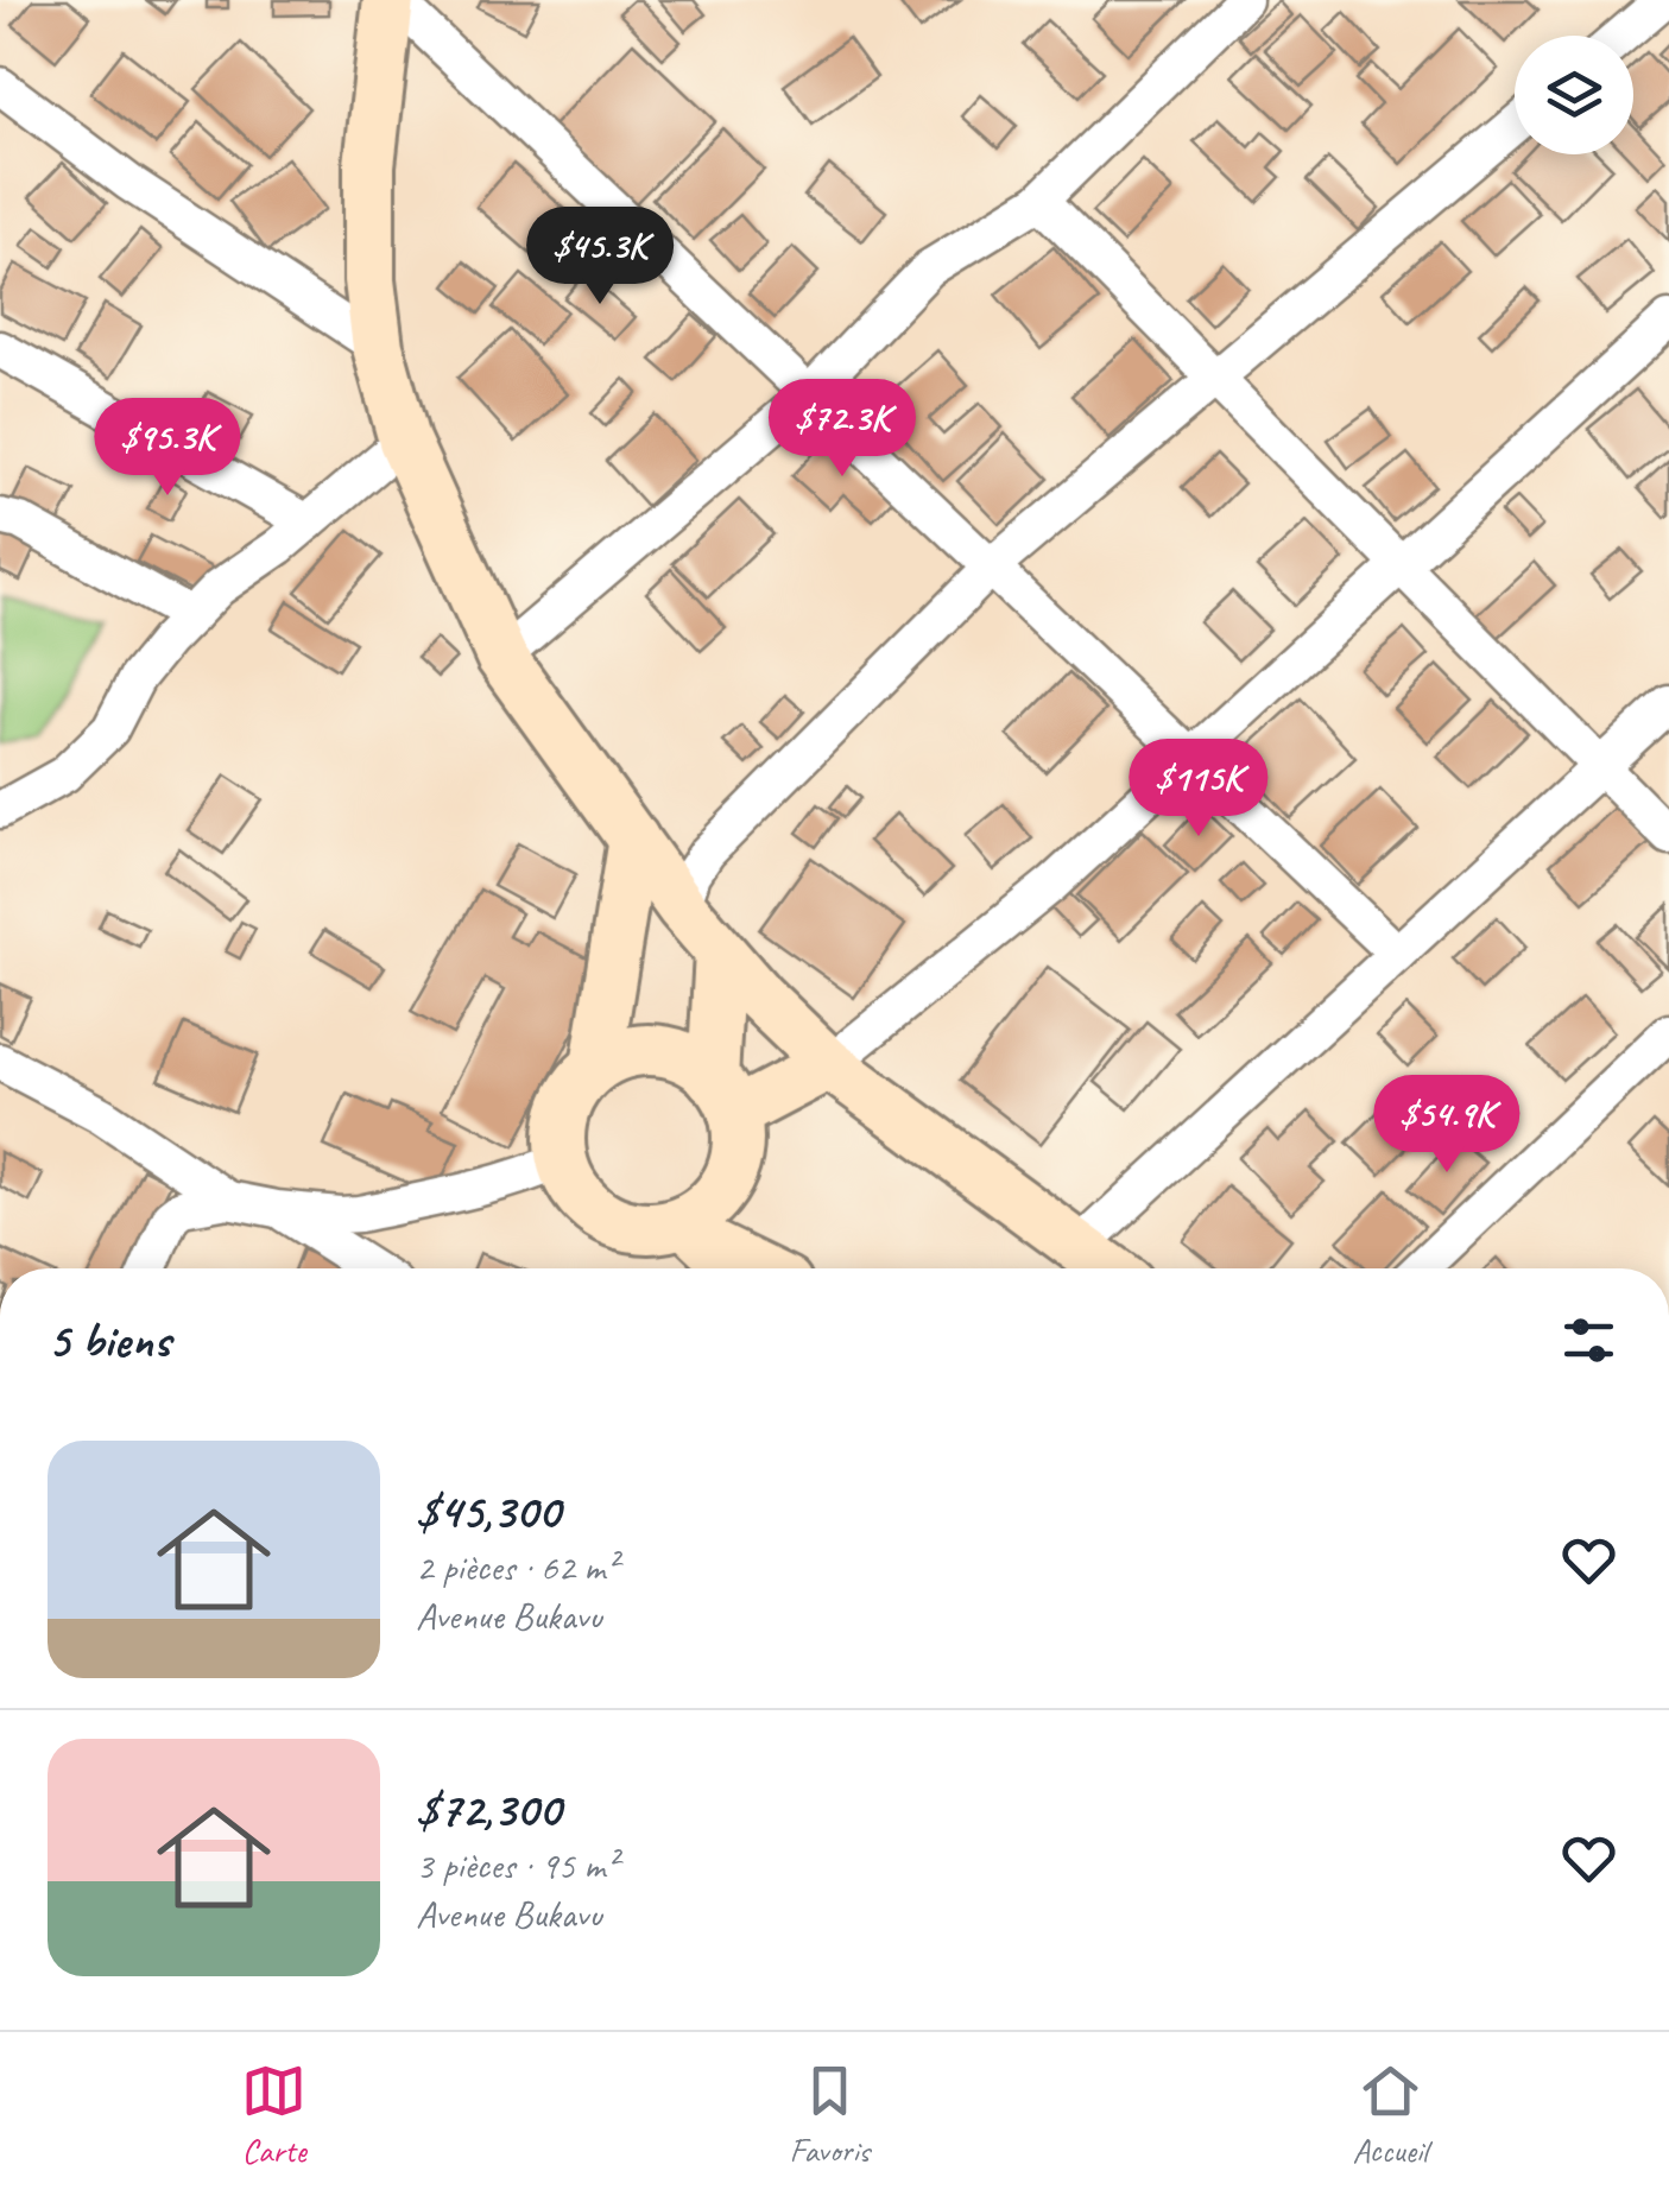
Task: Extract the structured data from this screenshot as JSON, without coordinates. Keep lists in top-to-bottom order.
{
  "page": {
    "price": [
      "$45.3K",
      "$72.3K",
      "$95.3K",
      "$115K",
      "$54.9K"
    ],
    "heading": "5 biens",
    "list": [
      {
        "name": "$45,300",
        "note": "2 pièces · 62 m² · Avenue Bukavu"
      },
      {
        "name": "$72,300",
        "note": "3 pièces · 95 m² · Avenue Bukavu"
      }
    ],
    "tabs": ["Carte", "Favoris", "Accueil"]
  }
}
